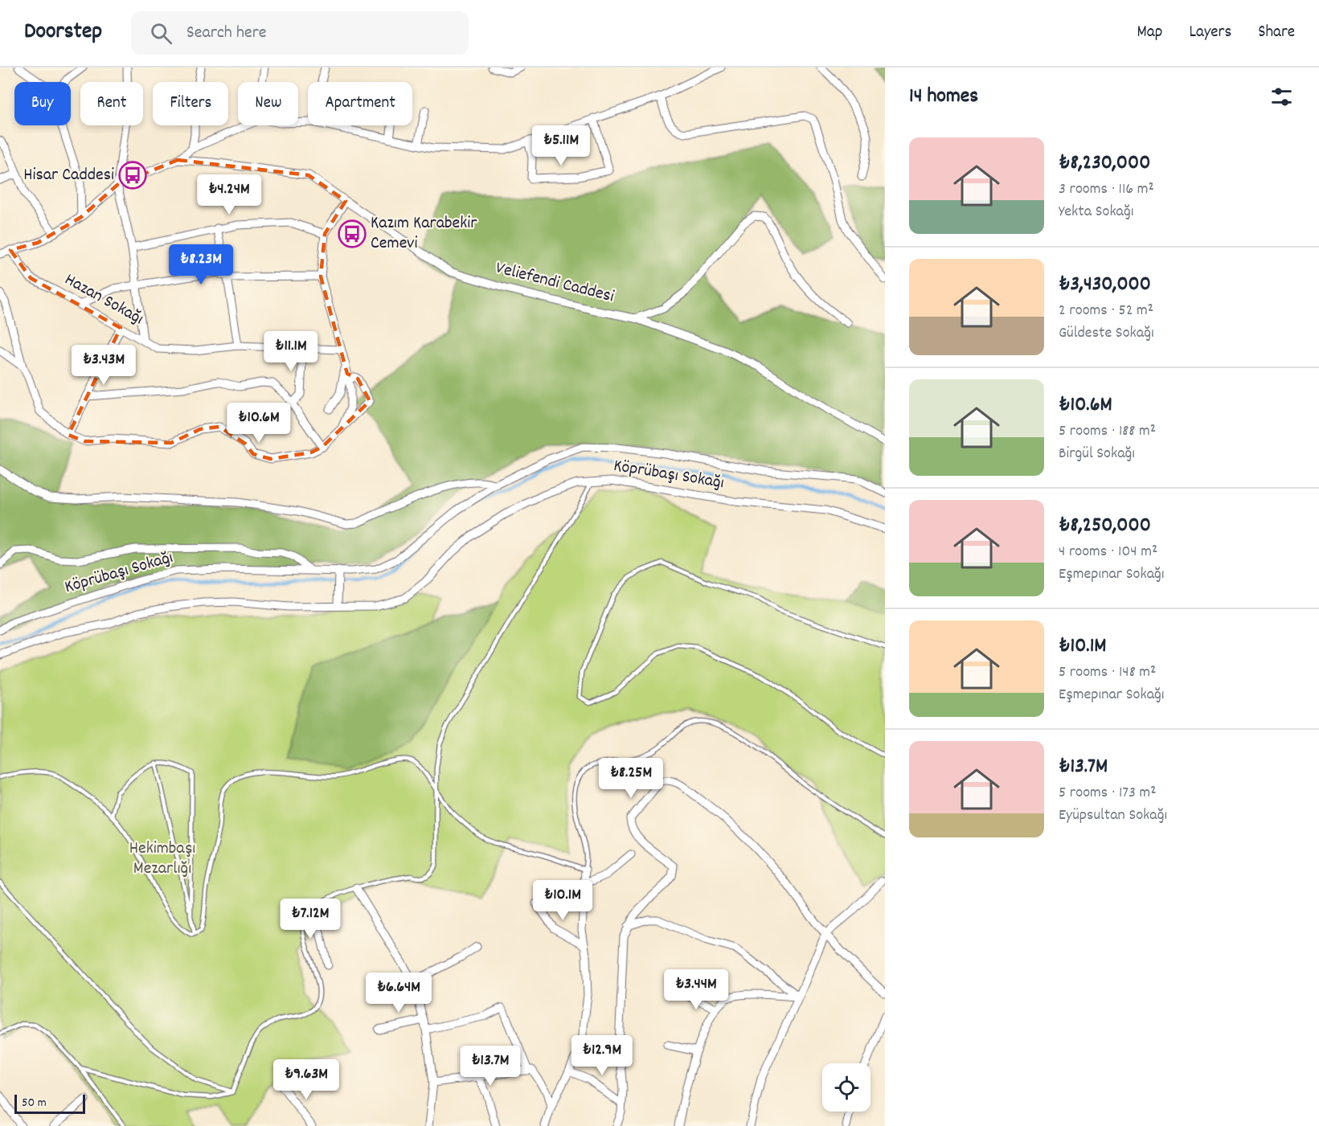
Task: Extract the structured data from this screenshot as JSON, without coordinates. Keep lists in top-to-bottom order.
{
  "streets": {
    "street": ["Veliefendi Caddesi", "Hazan Sokağı", "Köprübaşı Sokağı"]
  },
  "parks": ["Hekimbaşı Mezarlığı"],
  "places": {
    "bus stop": ["Hisar Caddesi", "Kazım Karabekir Cemevi"]
  },
  "scale_bar": "50 m",
  "page": {
    "header": "Doorstep",
    "search": "Search here",
    "nav": ["Map", "Layers", "Share"],
    "heading": "14 homes",
    "chip": [
      "Buy",
      "Rent",
      "Filters",
      "New",
      "Apartment"
    ],
    "price": [
      "₺5.11M",
      "₺4.24M",
      "₺8.23M",
      "₺11.1M",
      "₺3.43M",
      "₺10.6M",
      "₺8.25M",
      "₺10.1M",
      "₺7.12M",
      "₺3.44M",
      "₺6.64M",
      "₺12.9M",
      "₺13.7M",
      "₺9.63M"
    ],
    "list": [
      {
        "name": "₺8,230,000",
        "note": "3 rooms · 116 m² · Yekta Sokağı"
      },
      {
        "name": "₺3,430,000",
        "note": "2 rooms · 52 m² · Güldeste Sokağı"
      },
      {
        "name": "₺10.6M",
        "note": "5 rooms · 188 m² · Birgül Sokağı"
      },
      {
        "name": "₺8,250,000",
        "note": "4 rooms · 104 m² · Eşmepınar Sokağı"
      },
      {
        "name": "₺10.1M",
        "note": "5 rooms · 148 m² · Eşmepınar Sokağı"
      },
      {
        "name": "₺13.7M",
        "note": "5 rooms · 173 m² · Eyüpsultan Sokağı"
      }
    ],
    "scale": "50 m"
  }
}
